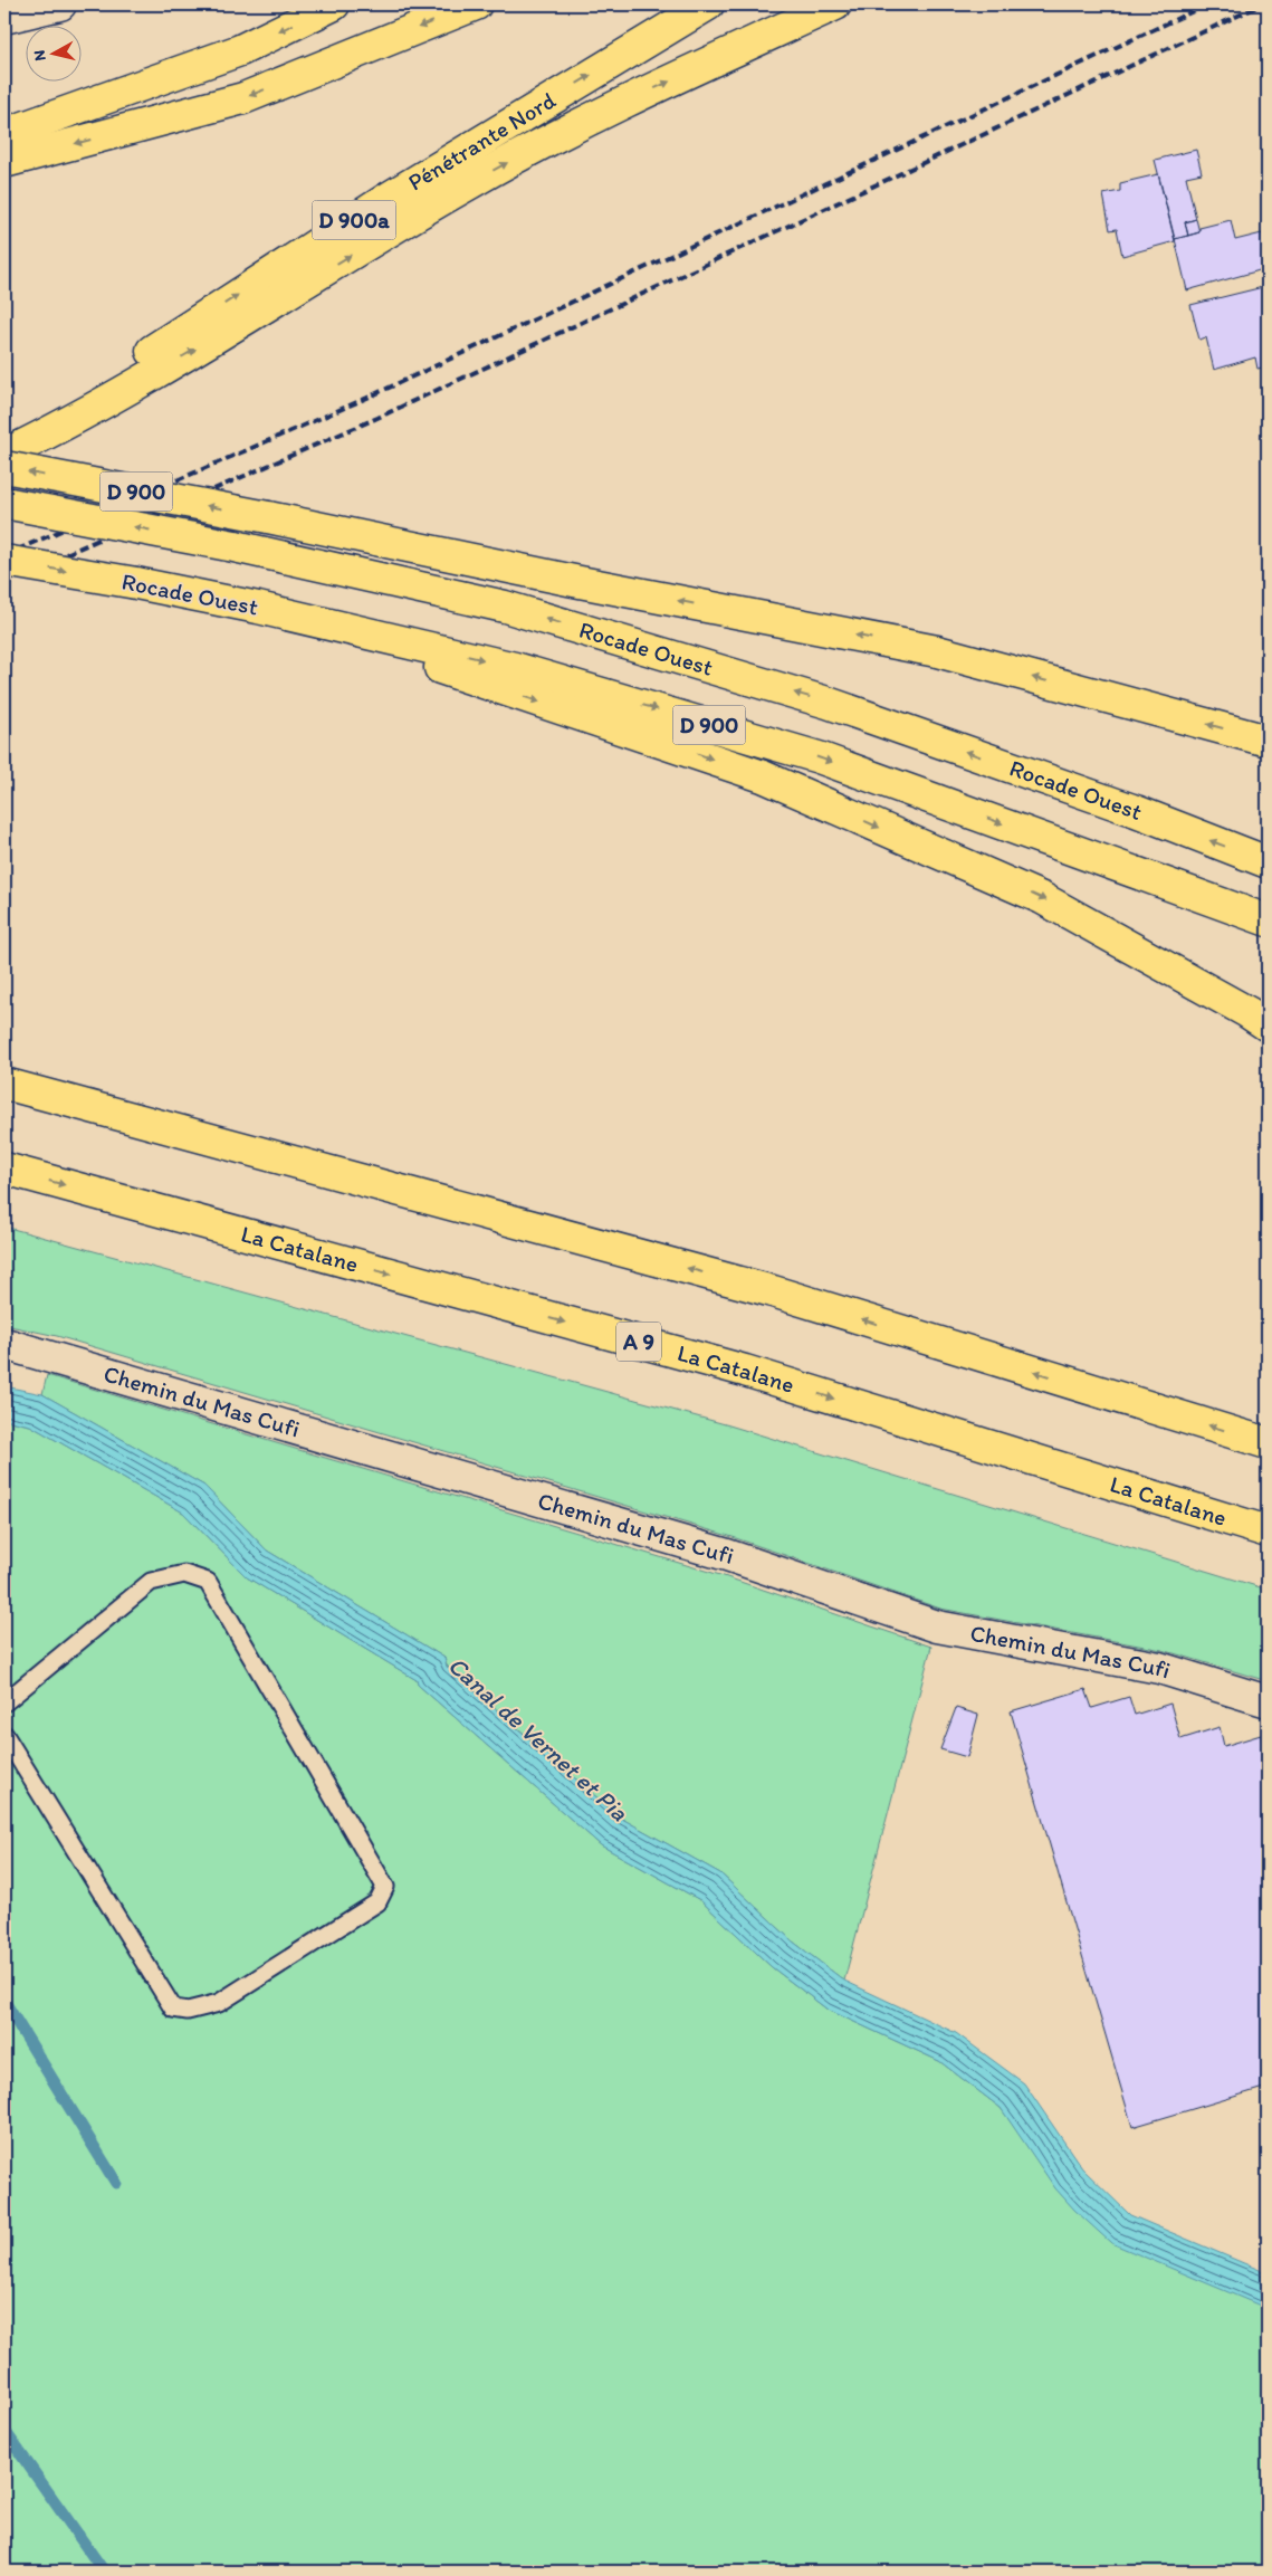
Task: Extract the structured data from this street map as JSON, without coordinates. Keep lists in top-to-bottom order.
{
  "streets": {
    "highway": [
      "Pénétrante Nord",
      "D 900a",
      "D 900",
      "Rocade Ouest",
      "La Catalane",
      "A 9"
    ],
    "street": ["Chemin du Mas Cufi"]
  },
  "crossings": [
    ["D 900", "Rocade Ouest"]
  ],
  "water": ["Canal de Vernet et Pia"],
  "north": "left"
}
